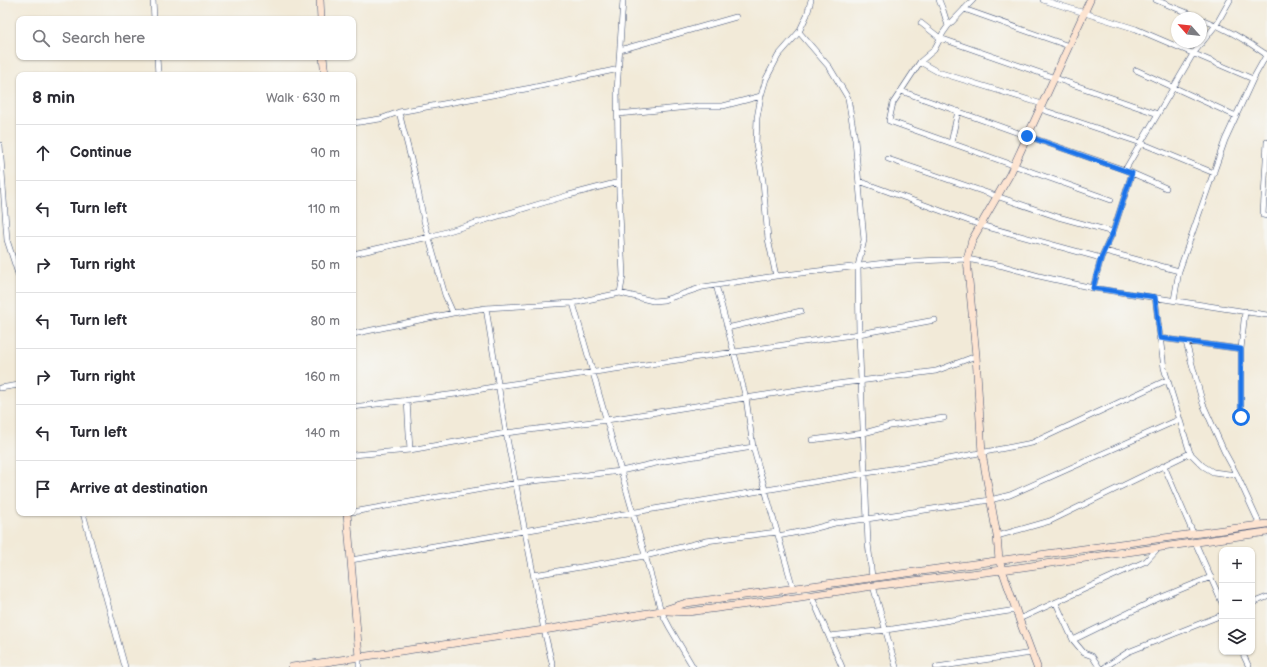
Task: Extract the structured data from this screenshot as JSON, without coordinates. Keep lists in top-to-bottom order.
{
  "north": "top left",
  "page": {
    "search": "Search here",
    "heading": ["8 min", "Walk · 630 m"],
    "list": [
      ["Continue", "90 m"],
      ["Turn left", "110 m"],
      ["Turn right", "50 m"],
      ["Turn left", "80 m"],
      ["Turn right", "160 m"],
      ["Turn left", "140 m"],
      "Arrive at destination"
    ],
    "map_buttons": ["+", "−"]
  }
}
